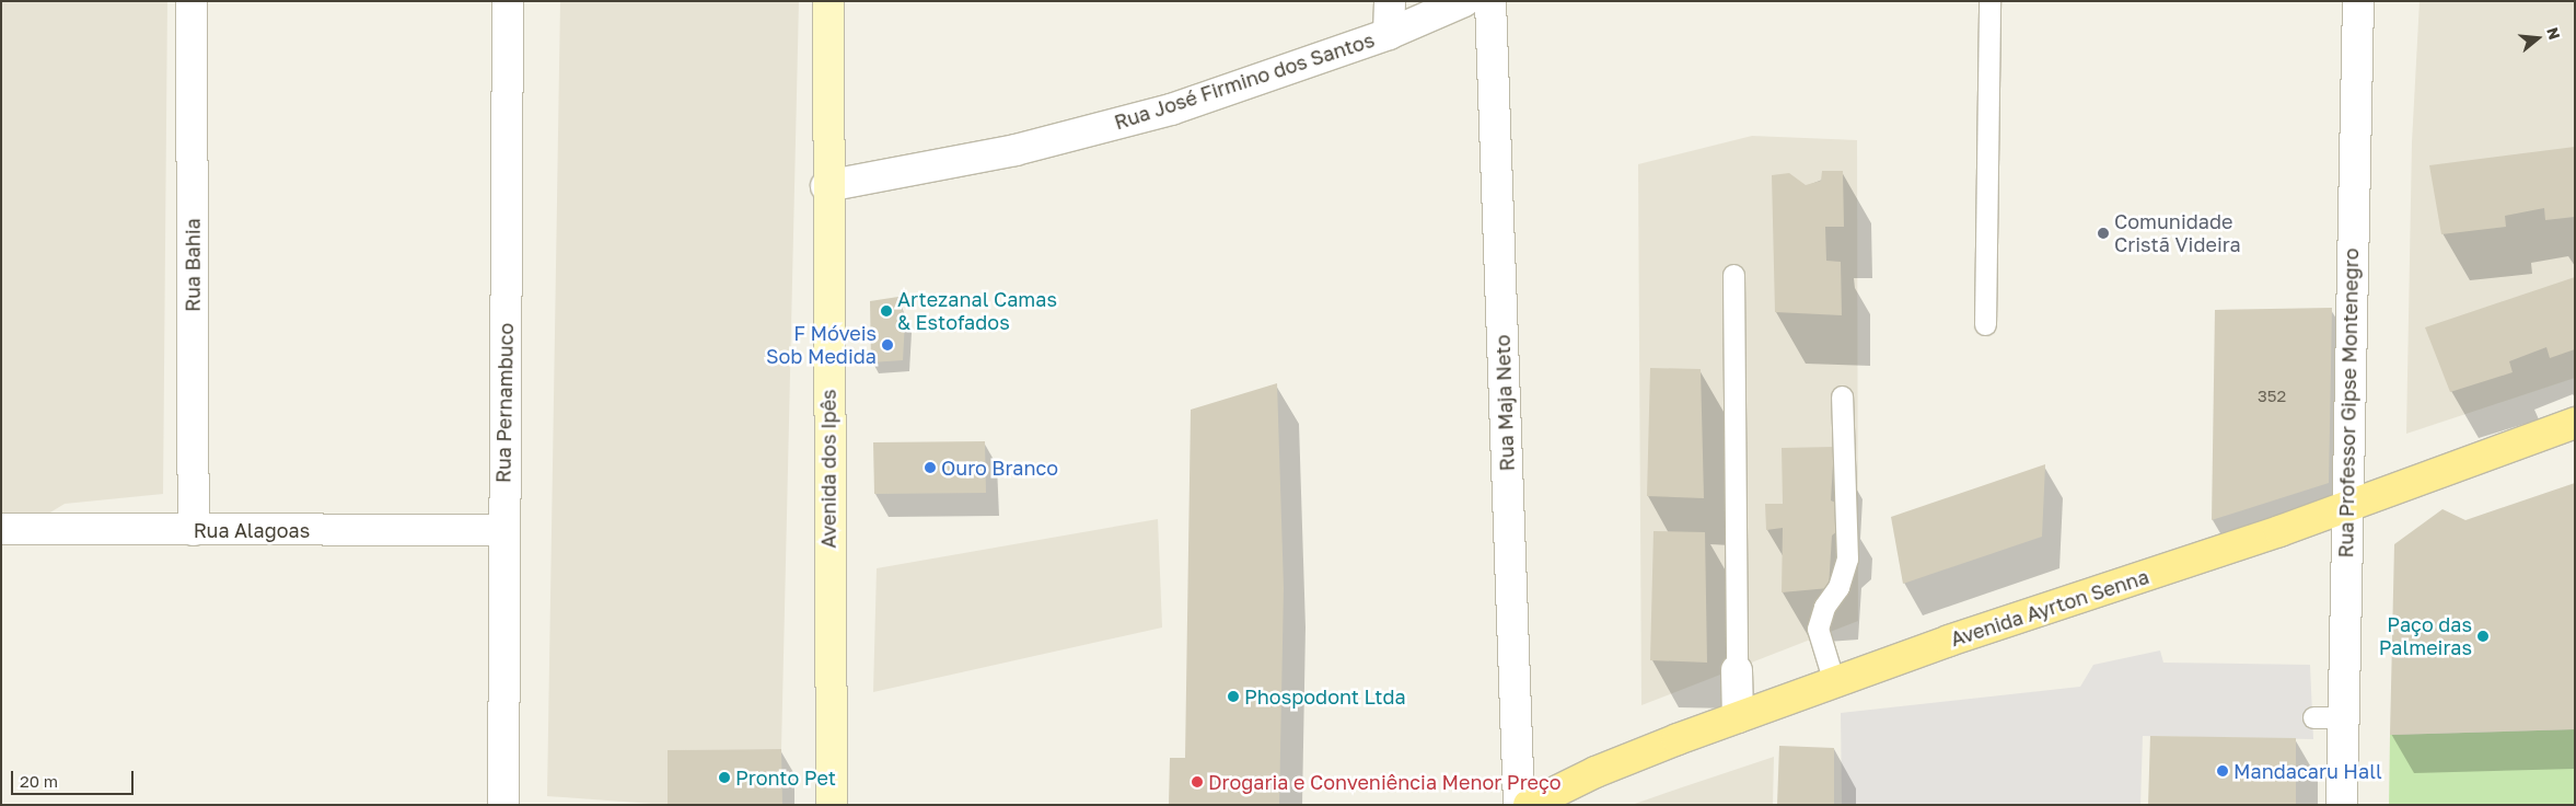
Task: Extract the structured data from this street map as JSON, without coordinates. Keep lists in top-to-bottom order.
{
  "streets": {
    "main road": ["Avenida Ayrton Senna"],
    "street": [
      "Rua José Firmino dos Santos",
      "Rua Bahia",
      "Rua Pernambuco",
      "Rua Maja Neto",
      "Rua Professor Gipse Montenegro",
      "Avenida dos Ipês",
      "Rua Alagoas"
    ]
  },
  "crossings": [
    ["Rua José Firmino dos Santos", "Avenida dos Ipês"],
    ["Rua Bahia", "Rua Alagoas"],
    ["Rua Pernambuco", "Rua Alagoas"],
    ["Rua Professor Gipse Montenegro", "Avenida Ayrton Senna"]
  ],
  "places": [
    "Comunidade Cristã Videira",
    "Artezanal Camas & Estofados",
    "F Móveis Sob Medida",
    "Ouro Branco",
    "Paço das Palmeiras",
    "Phospodont Ltda",
    "Mandacaru Hall",
    "Pronto Pet",
    "Drogaria e Conveniência Menor Preço"
  ],
  "house_numbers": ["352"],
  "scale_bar": "20 m",
  "north": "right"
}
